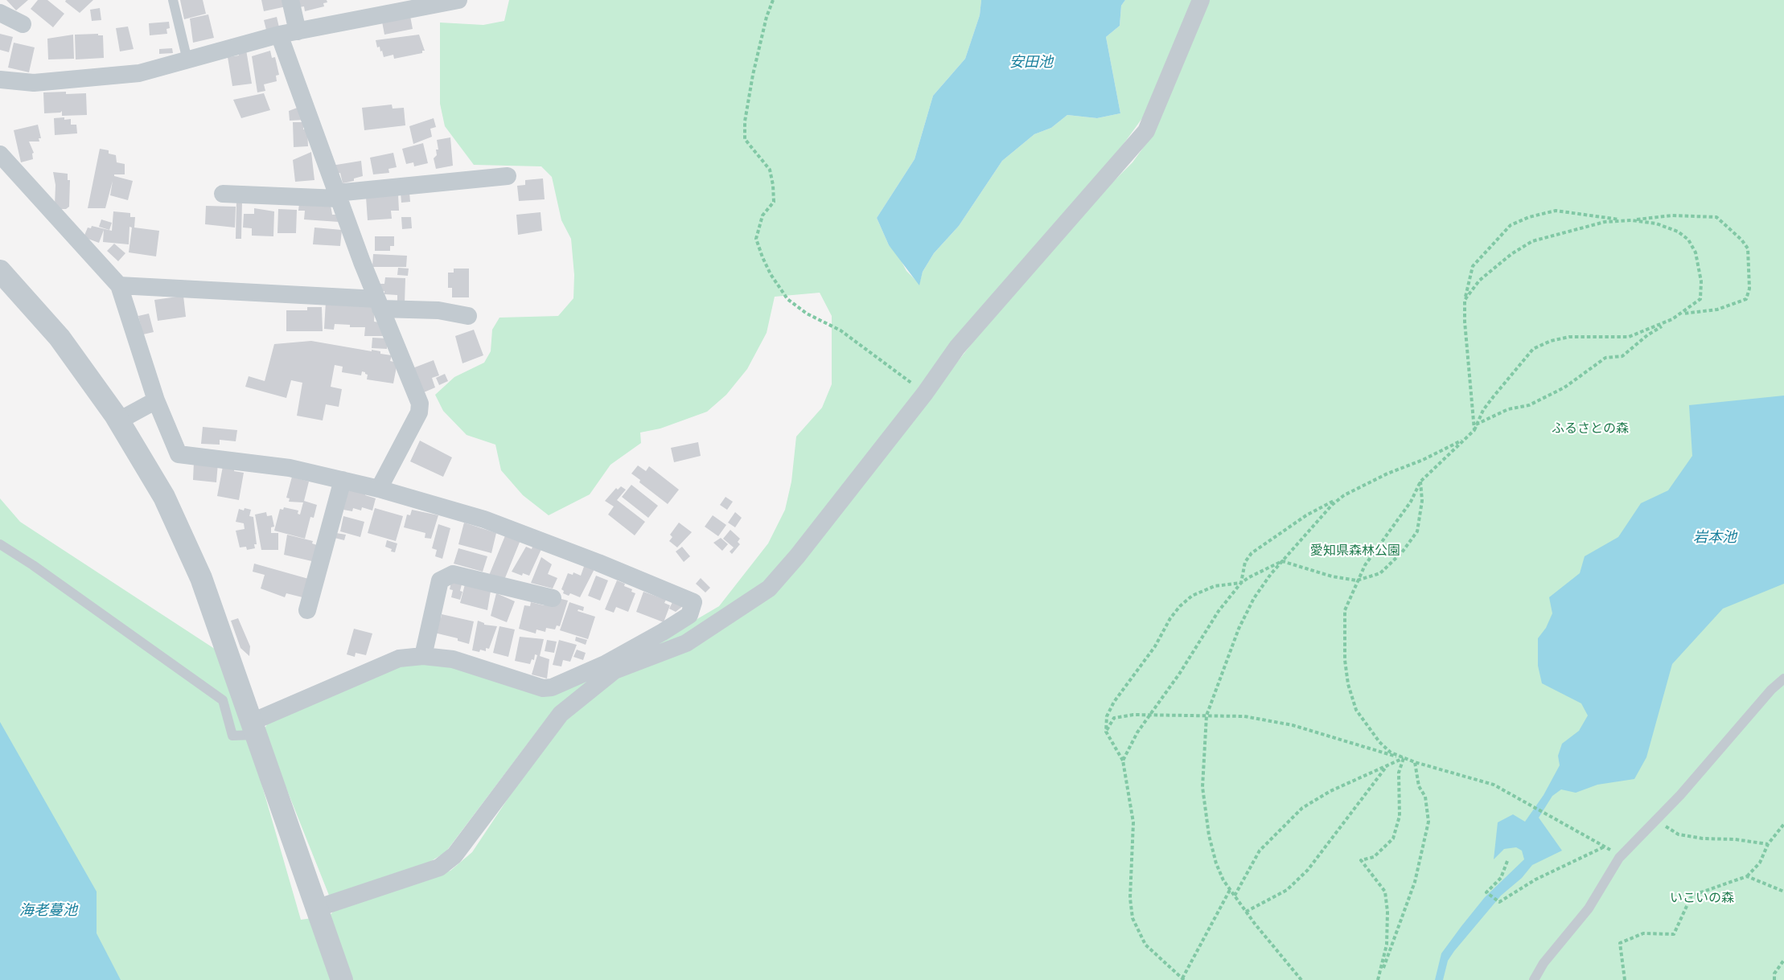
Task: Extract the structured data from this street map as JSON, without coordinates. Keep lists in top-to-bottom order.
{
  "water": ["安田池", "岩本池", "海老蔓池"],
  "parks": ["ふるさとの森", "愛知県森林公園", "いこいの森"]
}
